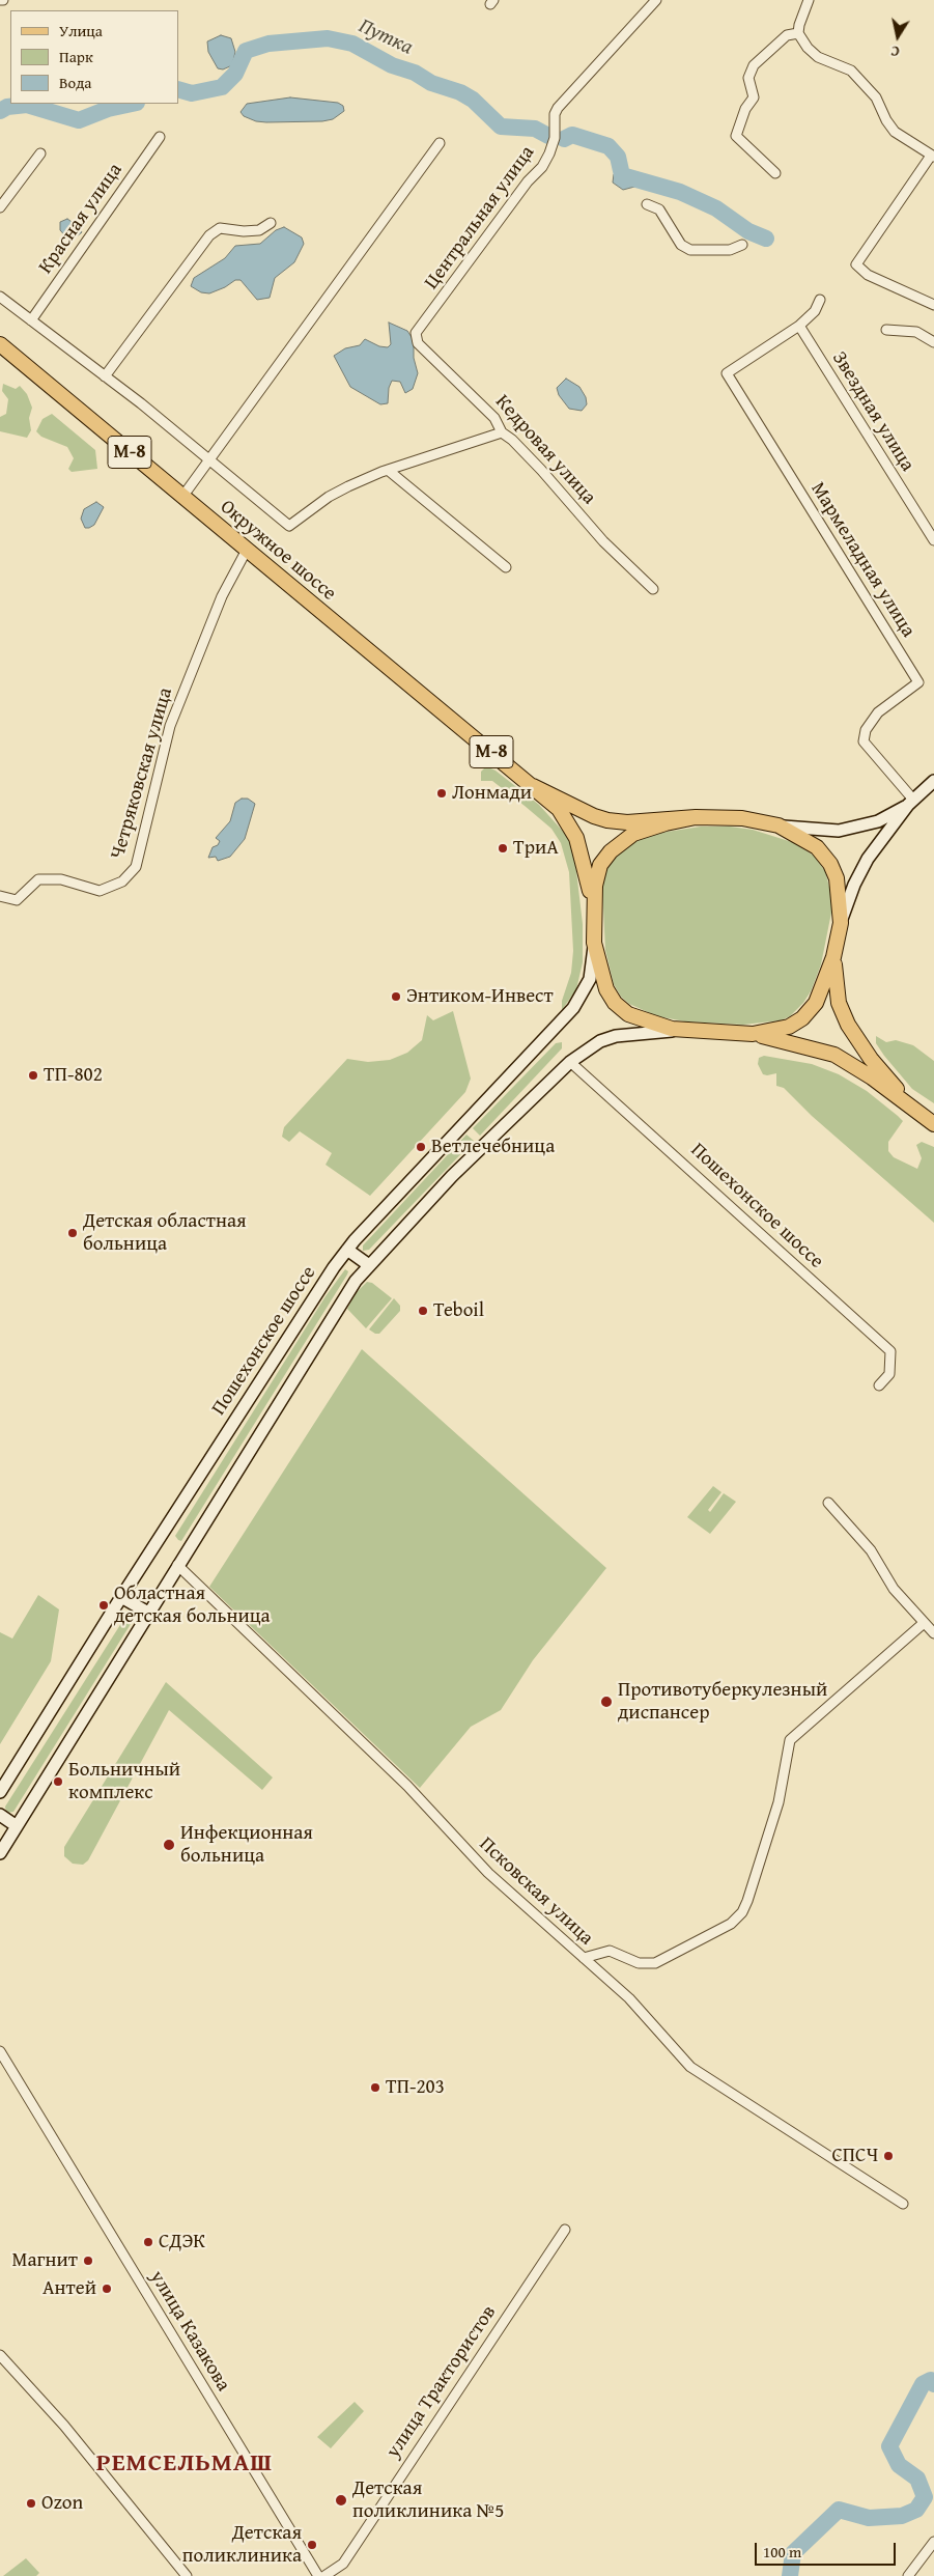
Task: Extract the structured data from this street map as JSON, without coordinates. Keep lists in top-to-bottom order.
{
  "streets": {
    "main road": ["М-8", "Окружное шоссе", "Пошехонское шоссе"],
    "street": [
      "Центральная улица",
      "Красная улица",
      "Звездная улица",
      "Кедровая улица",
      "Мармеладная улица",
      "Четряковская улица",
      "Псковская улица",
      "улица Казакова",
      "улица Трактористов"
    ]
  },
  "crossings": [
    ["Центральная улица", "Кедровая улица"],
    ["Звездная улица", "Мармеладная улица"],
    ["Окружное шоссе", "Четряковская улица"],
    ["Окружное шоссе", "Пошехонское шоссе"]
  ],
  "districts": ["РЕМСЕЛЬМАШ"],
  "water": ["Путка"],
  "places": [
    "Лонмади",
    "ТриА",
    "Энтиком-Инвест",
    "ТП-802",
    "Ветлечебница",
    "Детская областная больница",
    "Teboil",
    "Областная детская больница",
    "Противотуберкулезный диспансер",
    "Больничный комплекс",
    "Инфекционная больница",
    "ТП-203",
    "СПСЧ",
    "СДЭК",
    "Магнит",
    "Антей",
    "Детская поликлиника №5",
    "Ozon",
    "Детская поликлиника"
  ],
  "legend": ["Улица", "Парк", "Вода"],
  "scale_bar": "100 m",
  "north": "bottom"
}
